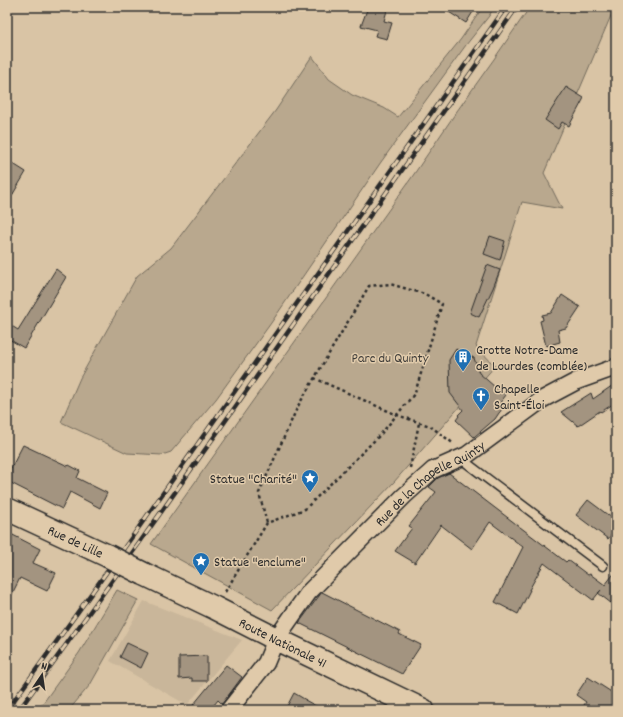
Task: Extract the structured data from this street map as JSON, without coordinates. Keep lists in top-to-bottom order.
{
  "streets": {
    "main road": ["Rue de Lille", "Route Nationale 41"],
    "street": ["Rue de la Chapelle Quinty"]
  },
  "crossings": [
    ["Rue de la Chapelle Quinty", "Route Nationale 41"],
    ["Rue de Lille", "Route Nationale 41"]
  ],
  "parks": ["Parc du Quinty"],
  "places": {
    "building": ["Grotte Notre-Dame de Lourdes (comblée)"],
    "church": ["Chapelle Saint-Éloi"],
    "place": ["Statue \"Charité\"", "Statue \"enclume\""]
  },
  "north": "top"
}
